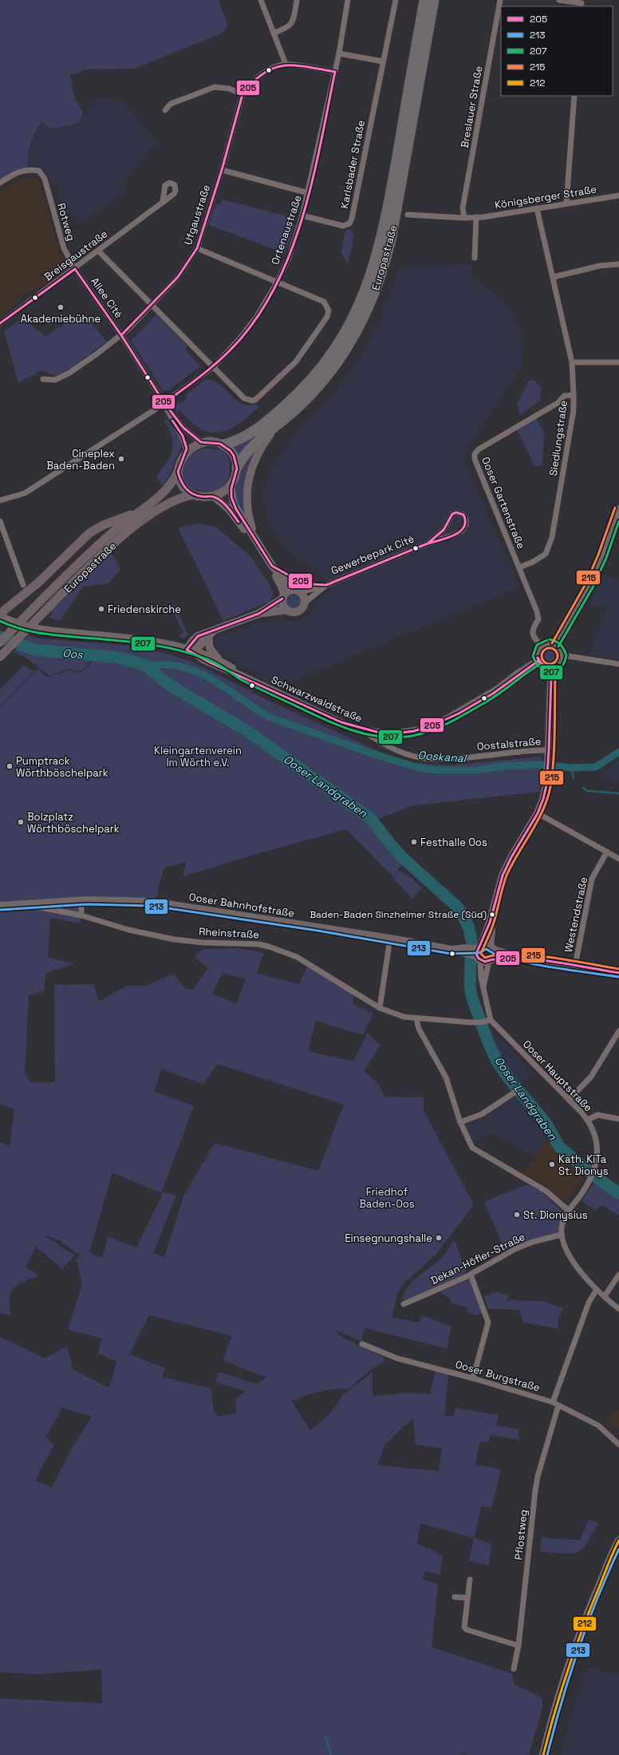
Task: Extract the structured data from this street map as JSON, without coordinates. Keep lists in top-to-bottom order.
{
  "streets": {
    "highway": ["Europastraße"],
    "street": [
      "Breslauer Straße",
      "Karlsbader Straße",
      "Königsberger Straße",
      "Ufgaustraße",
      "Rotweg",
      "Ortenaustraße",
      "Breisgaustraße",
      "Allee Cité",
      "Siedlungstraße",
      "Ooser Gartenstraße",
      "Gewerbepark Cité",
      "Schwarzwaldstraße",
      "Oostalstraße",
      "Ooser Bahnhofstraße",
      "Westendstraße",
      "Rheinstraße",
      "Ooser Hauptstraße",
      "Dekan-Höfler-Straße",
      "Ooser Burgstraße",
      "Pflostweg"
    ]
  },
  "crossings": [
    ["Breslauer Straße", "Königsberger Straße"],
    ["Karlsbader Straße", "Ortenaustraße"],
    ["Königsberger Straße", "Siedlungstraße"],
    ["Ufgaustraße", "Ortenaustraße"],
    ["Ufgaustraße", "Allee Cité"],
    ["Rotweg", "Breisgaustraße"],
    ["Rotweg", "Allee Cité"],
    ["Ortenaustraße", "Allee Cité"],
    ["Breisgaustraße", "Allee Cité"],
    ["Europastraße", "Allee Cité"],
    ["Siedlungstraße", "Ooser Gartenstraße"],
    ["Ooser Gartenstraße", "Schwarzwaldstraße"],
    ["Gewerbepark Cité", "Schwarzwaldstraße"],
    ["Schwarzwaldstraße", "Oostalstraße"],
    ["Ooser Bahnhofstraße", "Rheinstraße"],
    ["Ooser Bahnhofstraße", "Ooser Hauptstraße"],
    ["Rheinstraße", "Ooser Hauptstraße"],
    ["Ooser Hauptstraße", "Dekan-Höfler-Straße"],
    ["Ooser Burgstraße", "Pflostweg"]
  ],
  "water": ["Oos", "Ooskanal", "Ooser Landgraben"],
  "parks": ["Kleingartenverein Im Wörth e.V.", "Friedhof Baden-Oos"],
  "places": [
    "Akademiebühne",
    "Cineplex Baden-Baden",
    "Friedenskirche",
    "Pumptrack Wörthböschelpark",
    "Bolzplatz Wörthböschelpark",
    "Festhalle Oos",
    "Baden-Baden Sinzheimer Straße (Süd)",
    "Kath. KiTa St. Dionys",
    "St. Dionysius",
    "Einsegnungshalle"
  ],
  "lines": [
    "transit line 205",
    "transit line 215",
    "transit line 207",
    "transit line 213",
    "transit line 212"
  ],
  "legend": [
    "205",
    "213",
    "207",
    "215",
    "212"
  ]
}
